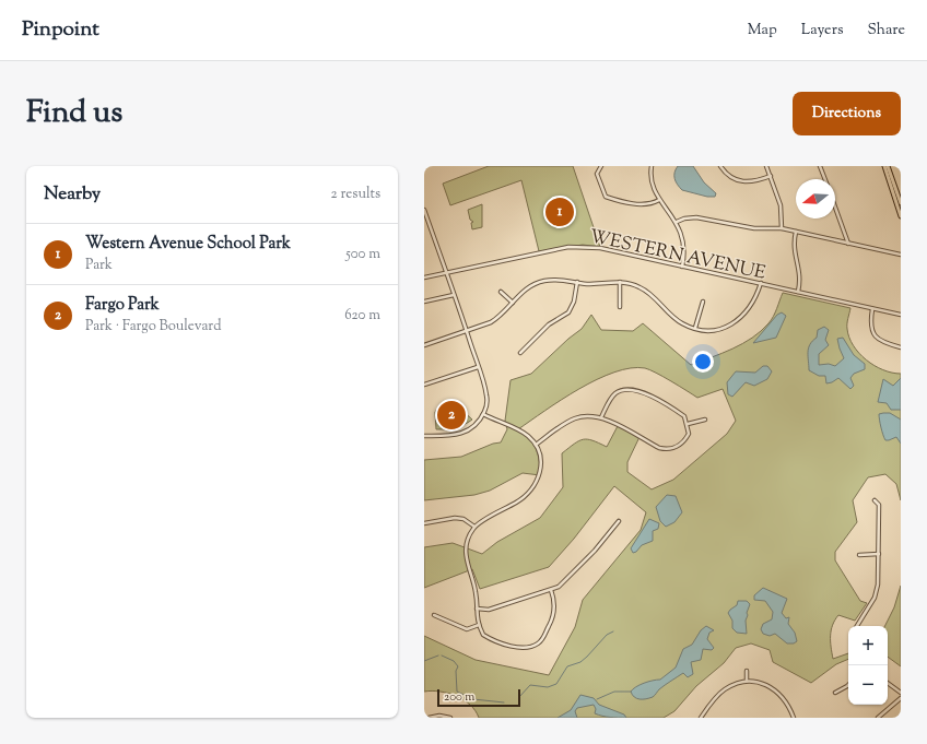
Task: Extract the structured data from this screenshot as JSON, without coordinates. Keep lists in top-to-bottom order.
{
  "streets": {
    "street": ["WESTERN AVENUE"]
  },
  "scale_bar": "200 m",
  "north": "left",
  "page": {
    "header": "Pinpoint",
    "nav": ["Map", "Layers", "Share"],
    "title": "Find us",
    "buttons": "Directions",
    "heading": ["Nearby", "2 results"],
    "pins": ["1", "2"],
    "list": [
      {
        "mark": "1",
        "name": "Western Avenue School Park",
        "note": "Park",
        "value": "500 m"
      },
      {
        "mark": "2",
        "name": "Fargo Park",
        "note": "Park · Fargo Boulevard",
        "value": "620 m"
      }
    ],
    "map_buttons": ["+", "−"],
    "scale": "200 m"
  }
}
